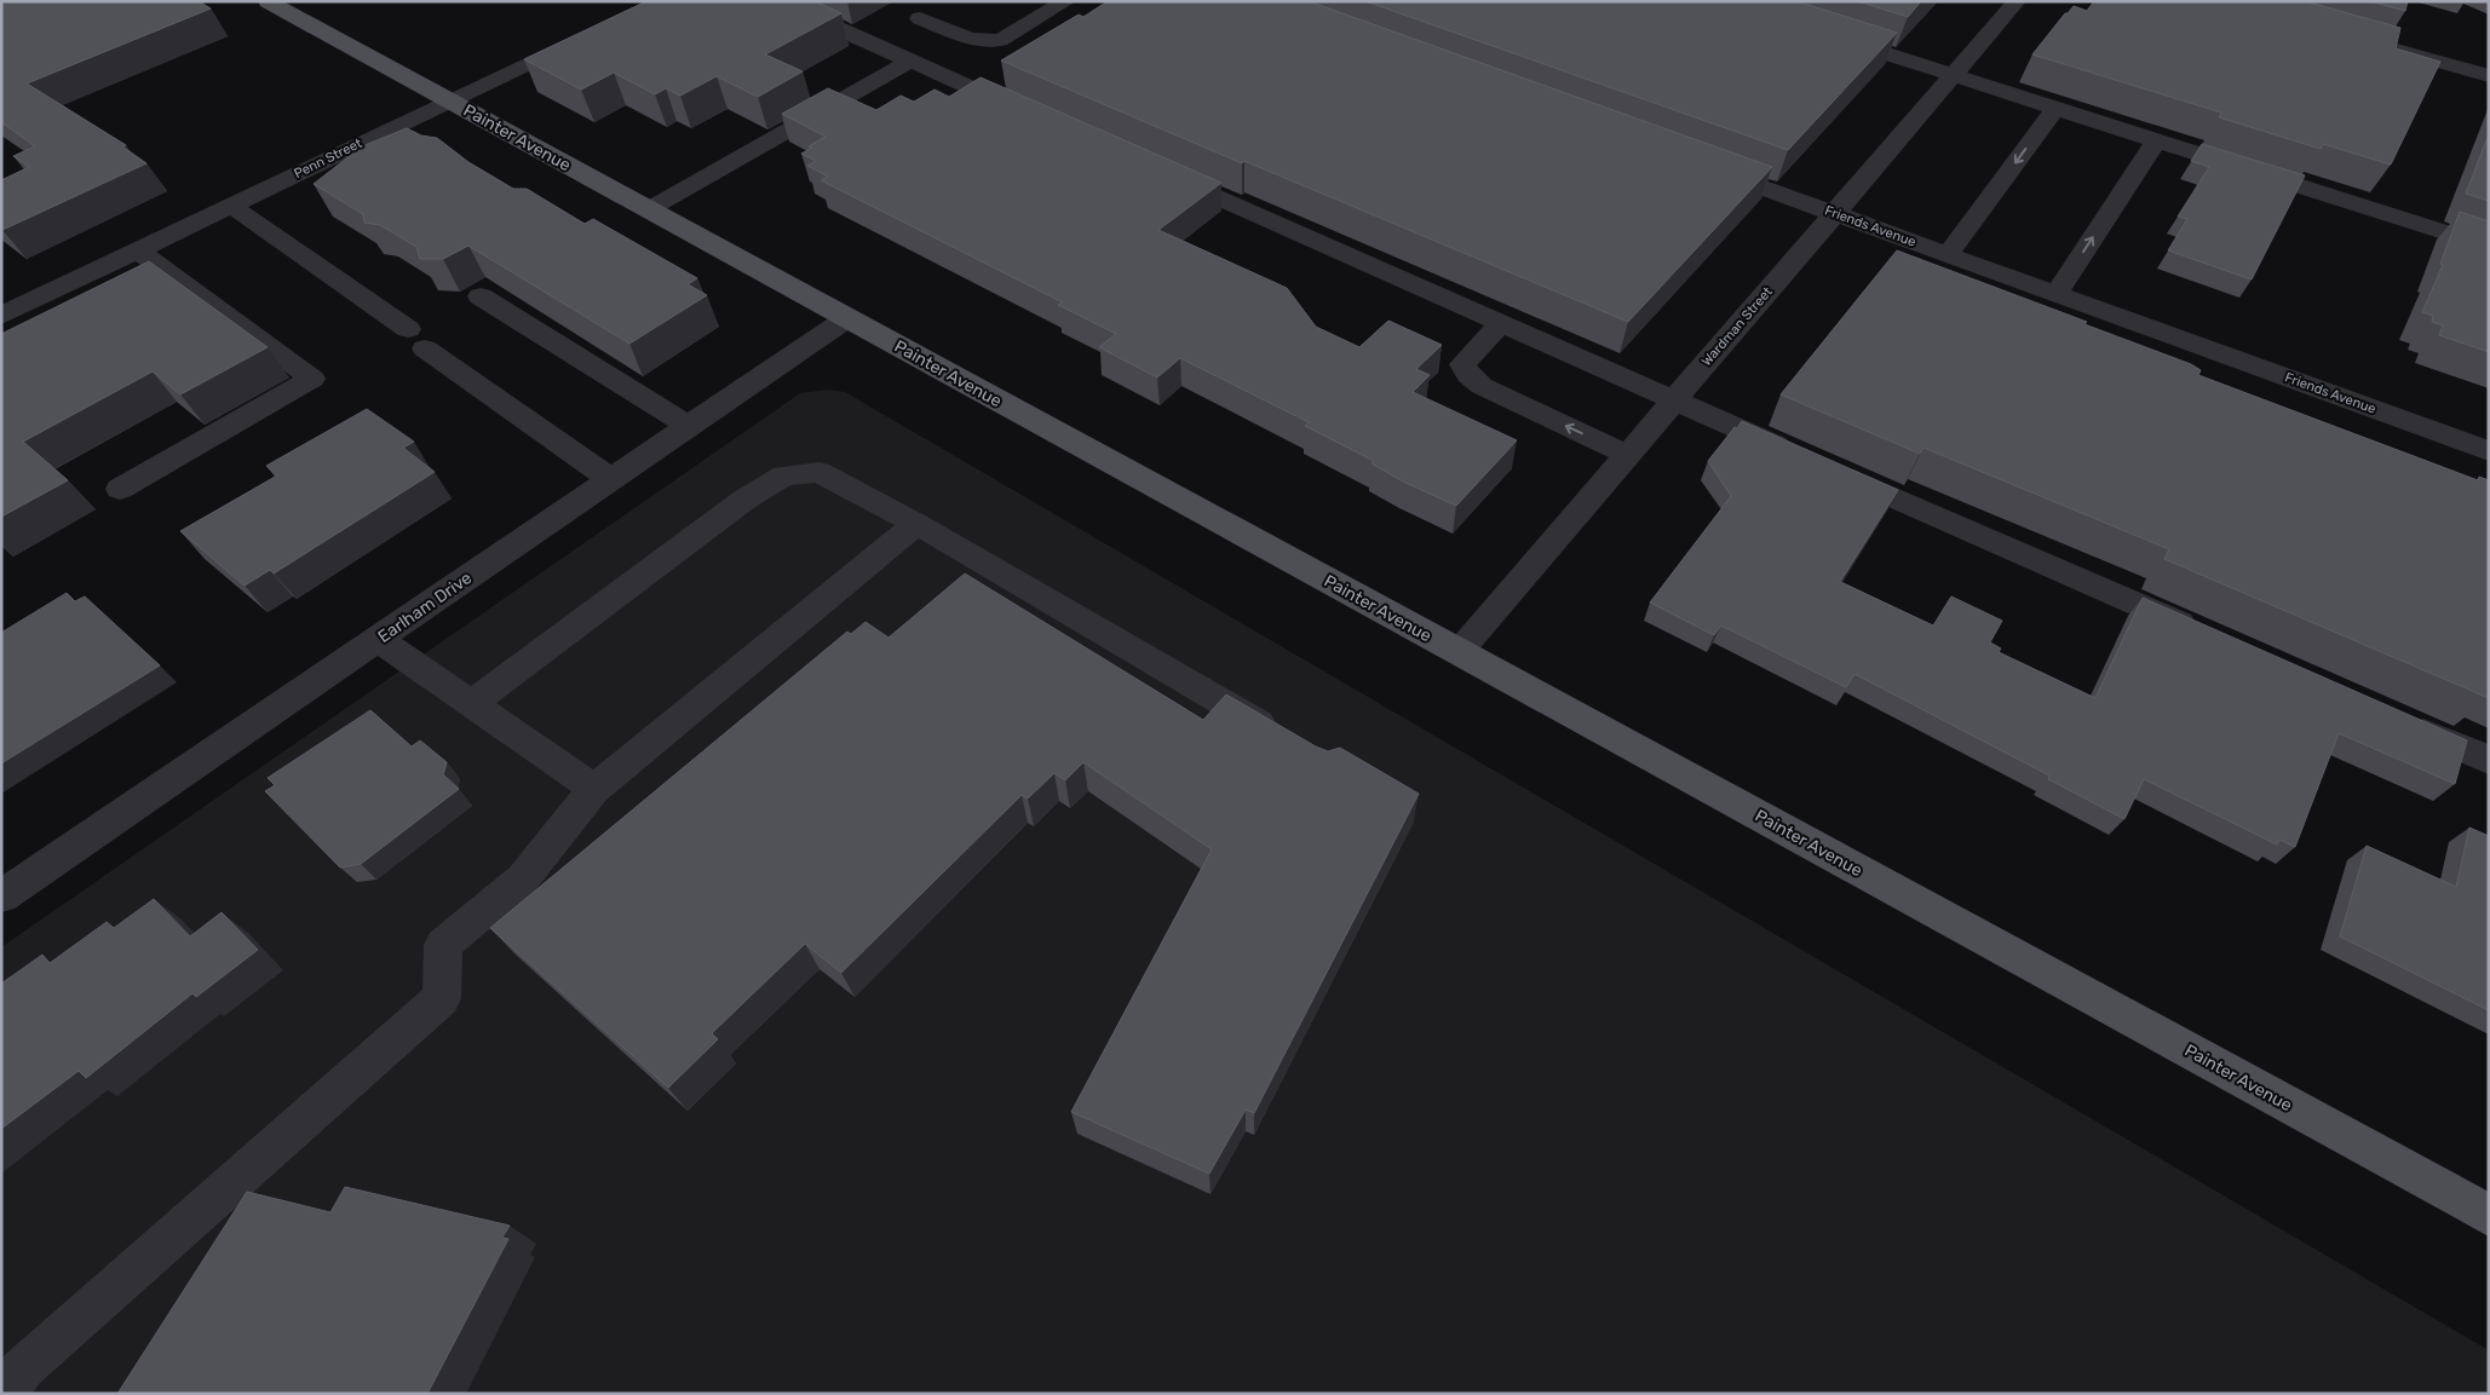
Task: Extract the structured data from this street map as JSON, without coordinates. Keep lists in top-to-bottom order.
{
  "streets": {
    "main road": ["Painter Avenue"],
    "street": [
      "Penn Street",
      "Friends Avenue",
      "Wardman Street",
      "Earlham Drive"
    ]
  },
  "crossings": [
    ["Painter Avenue", "Penn Street"],
    ["Painter Avenue", "Wardman Street"],
    ["Painter Avenue", "Earlham Drive"],
    ["Friends Avenue", "Wardman Street"]
  ]
}
